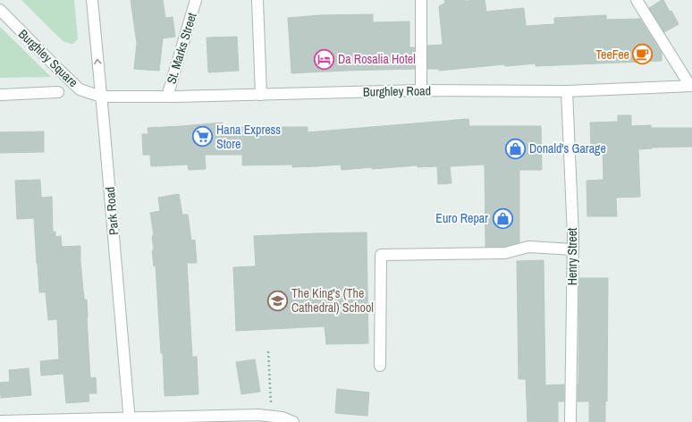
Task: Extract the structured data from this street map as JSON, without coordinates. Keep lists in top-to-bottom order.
{
  "streets": {
    "street": [
      "St. Marks Street",
      "Burghley Square",
      "Burghley Road",
      "Park Road",
      "Henry Street"
    ]
  },
  "crossings": [
    ["St. Marks Street", "Burghley Road"],
    ["Burghley Square", "Burghley Road"],
    ["Burghley Square", "Park Road"],
    ["Burghley Road", "Park Road"],
    ["Burghley Road", "Henry Street"]
  ],
  "places": {
    "cafe": ["TeeFee"],
    "hotel": ["Da Rosalia Hotel"],
    "supermarket": ["Hana Express Store"],
    "shop": ["Donald's Garage", "Euro Repar"],
    "school or university": ["The King's (The Cathedral) School"]
  }
}
